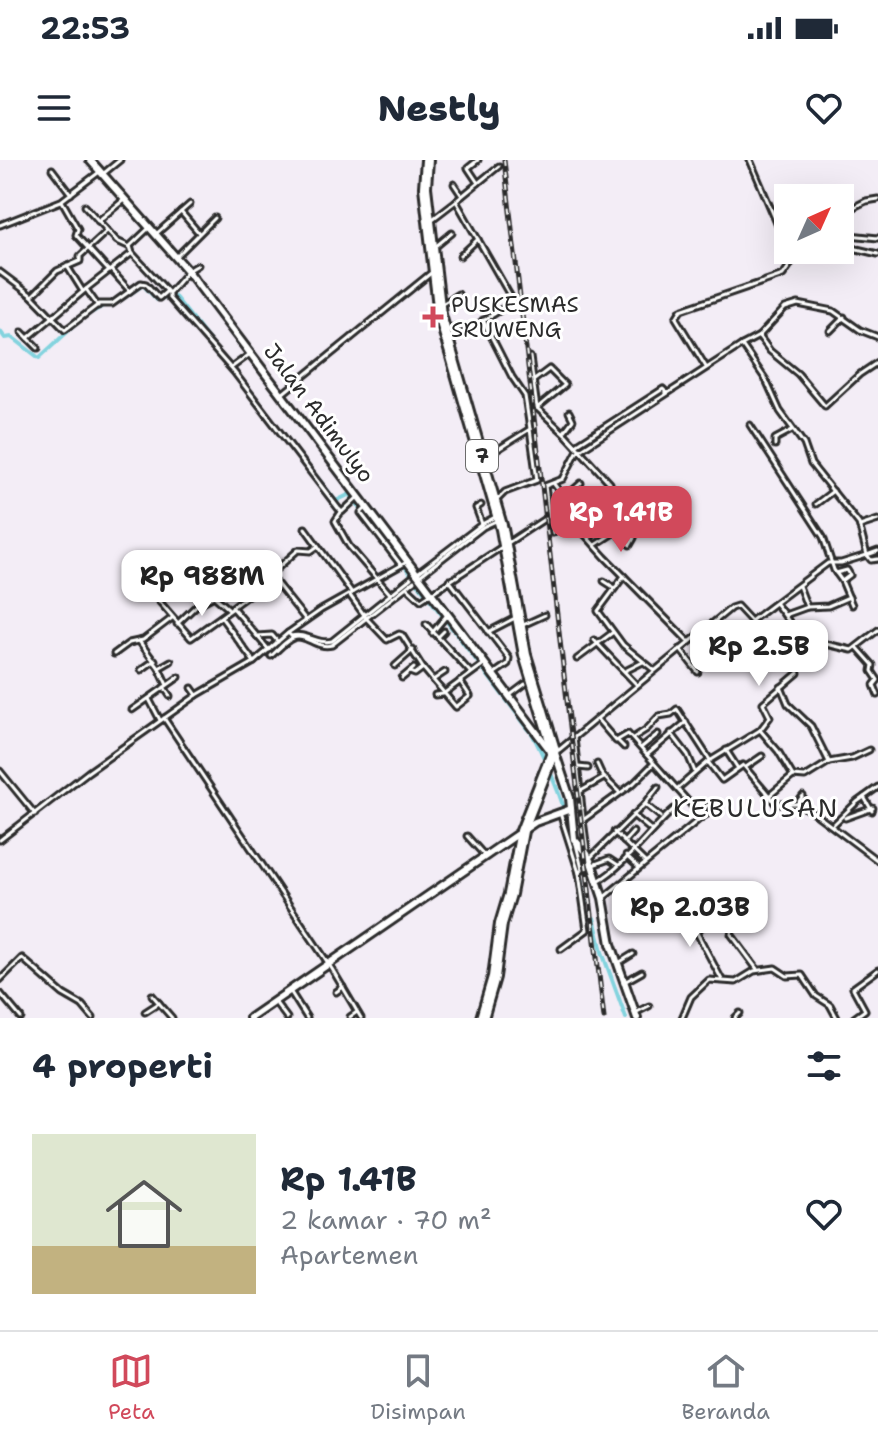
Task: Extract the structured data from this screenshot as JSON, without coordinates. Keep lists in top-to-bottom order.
{
  "streets": {
    "highway": ["7"],
    "street": ["Jalan Adimulyo"]
  },
  "crossings": [
    ["Jalan Adimulyo", "7"]
  ],
  "districts": ["KEBULUSAN"],
  "places": {
    "health": ["PUSKESMAS SRUWENG"]
  },
  "north": "top right",
  "page": {
    "status": "22:53",
    "header": "Nestly",
    "price": [
      "Rp 1.41B",
      "Rp 988M",
      "Rp 2.5B",
      "Rp 2.03B"
    ],
    "heading": "4 properti",
    "list": [
      {
        "name": "Rp 1.41B",
        "note": "2 kamar · 70 m² · Apartemen"
      }
    ],
    "tabs": ["Peta", "Disimpan", "Beranda"]
  }
}
